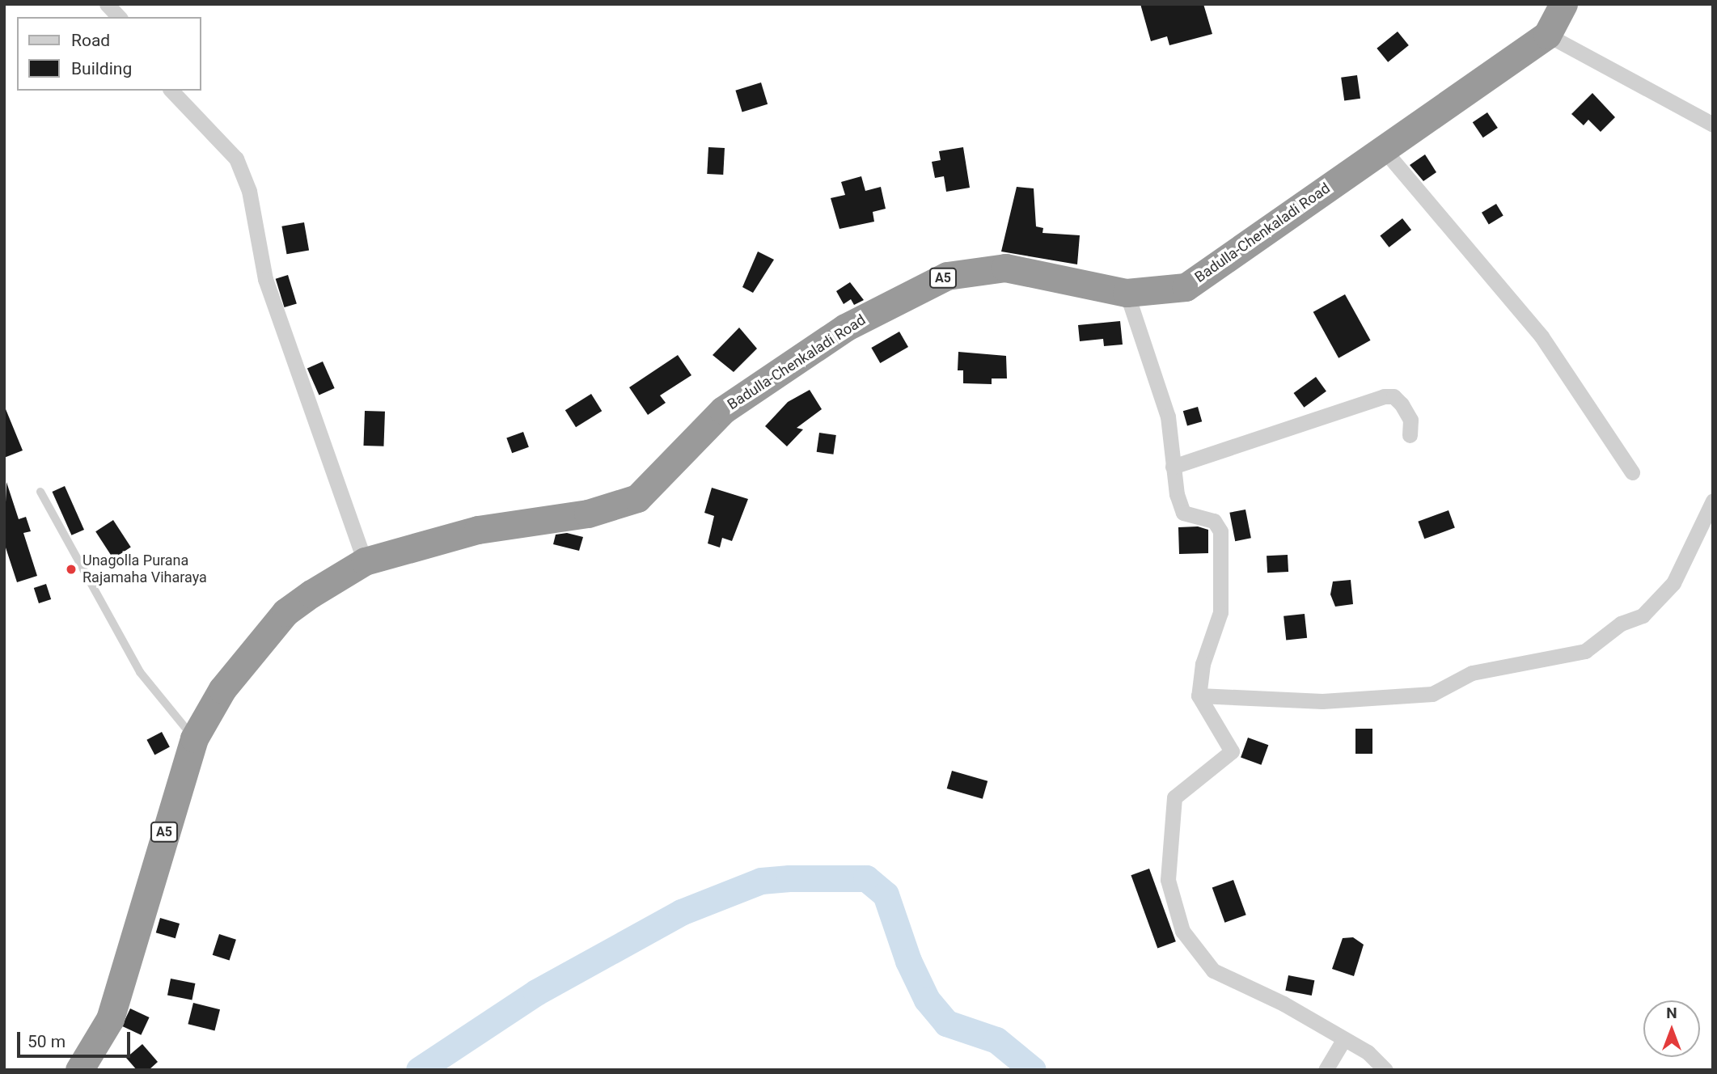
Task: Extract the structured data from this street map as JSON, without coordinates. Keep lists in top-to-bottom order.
{
  "streets": {
    "highway": ["Badulla-Chenkaladi Road", "A5"]
  },
  "places": ["Unagolla Purana Rajamaha Viharaya"],
  "legend": ["Road", "Building"],
  "scale_bar": "50 m",
  "north": "top"
}
